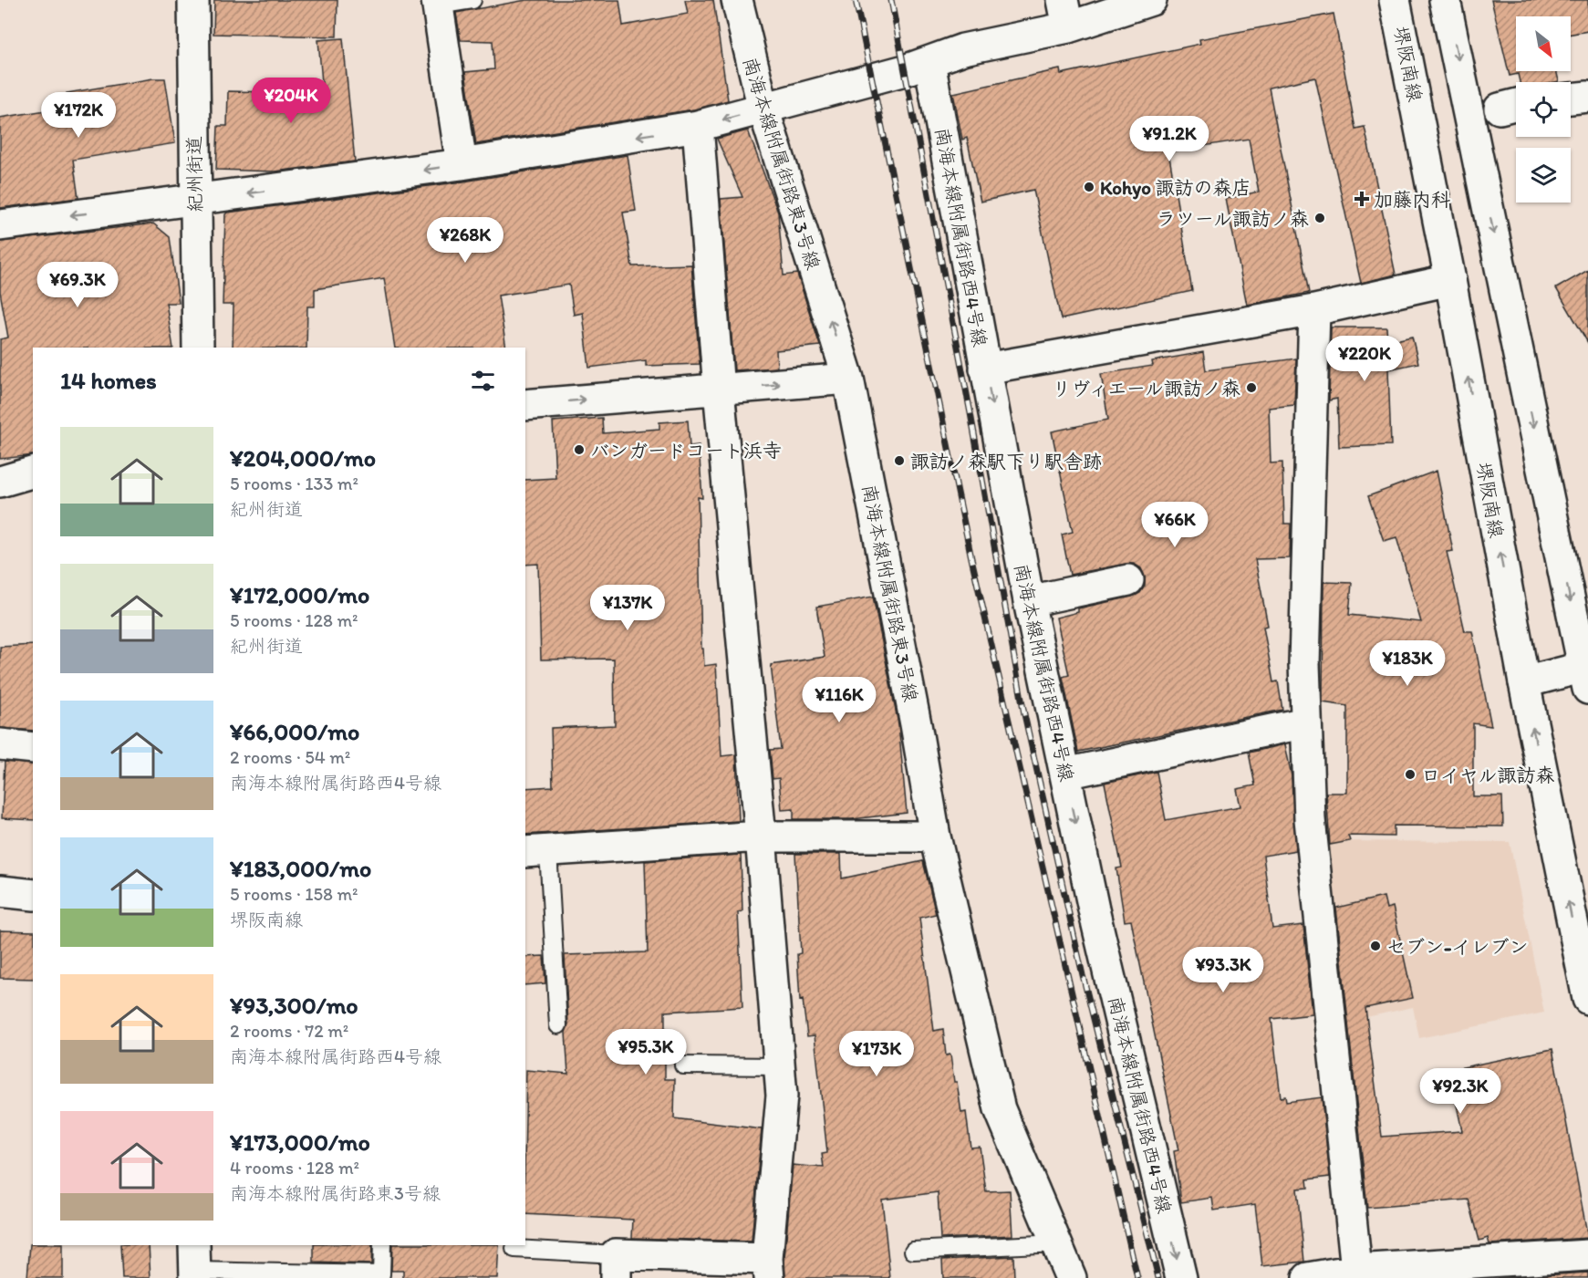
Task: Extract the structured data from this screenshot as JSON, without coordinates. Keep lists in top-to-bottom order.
{
  "streets": {
    "street": [
      "堺阪南線",
      "南海本線附属街路東3号線",
      "紀州街道",
      "南海本線附属街路西4号線"
    ]
  },
  "places": {
    "other": [
      "Kohyo 諏訪の森店",
      "ラツール諏訪ノ森",
      "リヴィエール諏訪ノ森",
      "バンガードコート浜寺",
      "諏訪ノ森駅下り駅舎跡",
      "ロイヤル諏訪森",
      "セブン-イレブン"
    ],
    "health": ["加藤内科"]
  },
  "north": "bottom right",
  "page": {
    "price": [
      "¥204K",
      "¥172K",
      "¥91.2K",
      "¥268K",
      "¥69.3K",
      "¥220K",
      "¥66K",
      "¥137K",
      "¥183K",
      "¥116K",
      "¥93.3K",
      "¥95.3K",
      "¥173K",
      "¥92.3K"
    ],
    "heading": "14 homes",
    "list": [
      {
        "name": "¥204,000/mo",
        "note": "5 rooms · 133 m² · 紀州街道"
      },
      {
        "name": "¥172,000/mo",
        "note": "5 rooms · 128 m² · 紀州街道"
      },
      {
        "name": "¥66,000/mo",
        "note": "2 rooms · 54 m² · 南海本線附属街路西4号線"
      },
      {
        "name": "¥183,000/mo",
        "note": "5 rooms · 158 m² · 堺阪南線"
      },
      {
        "name": "¥93,300/mo",
        "note": "2 rooms · 72 m² · 南海本線附属街路西4号線"
      },
      {
        "name": "¥173,000/mo",
        "note": "4 rooms · 128 m² · 南海本線附属街路東3号線"
      }
    ]
  }
}
